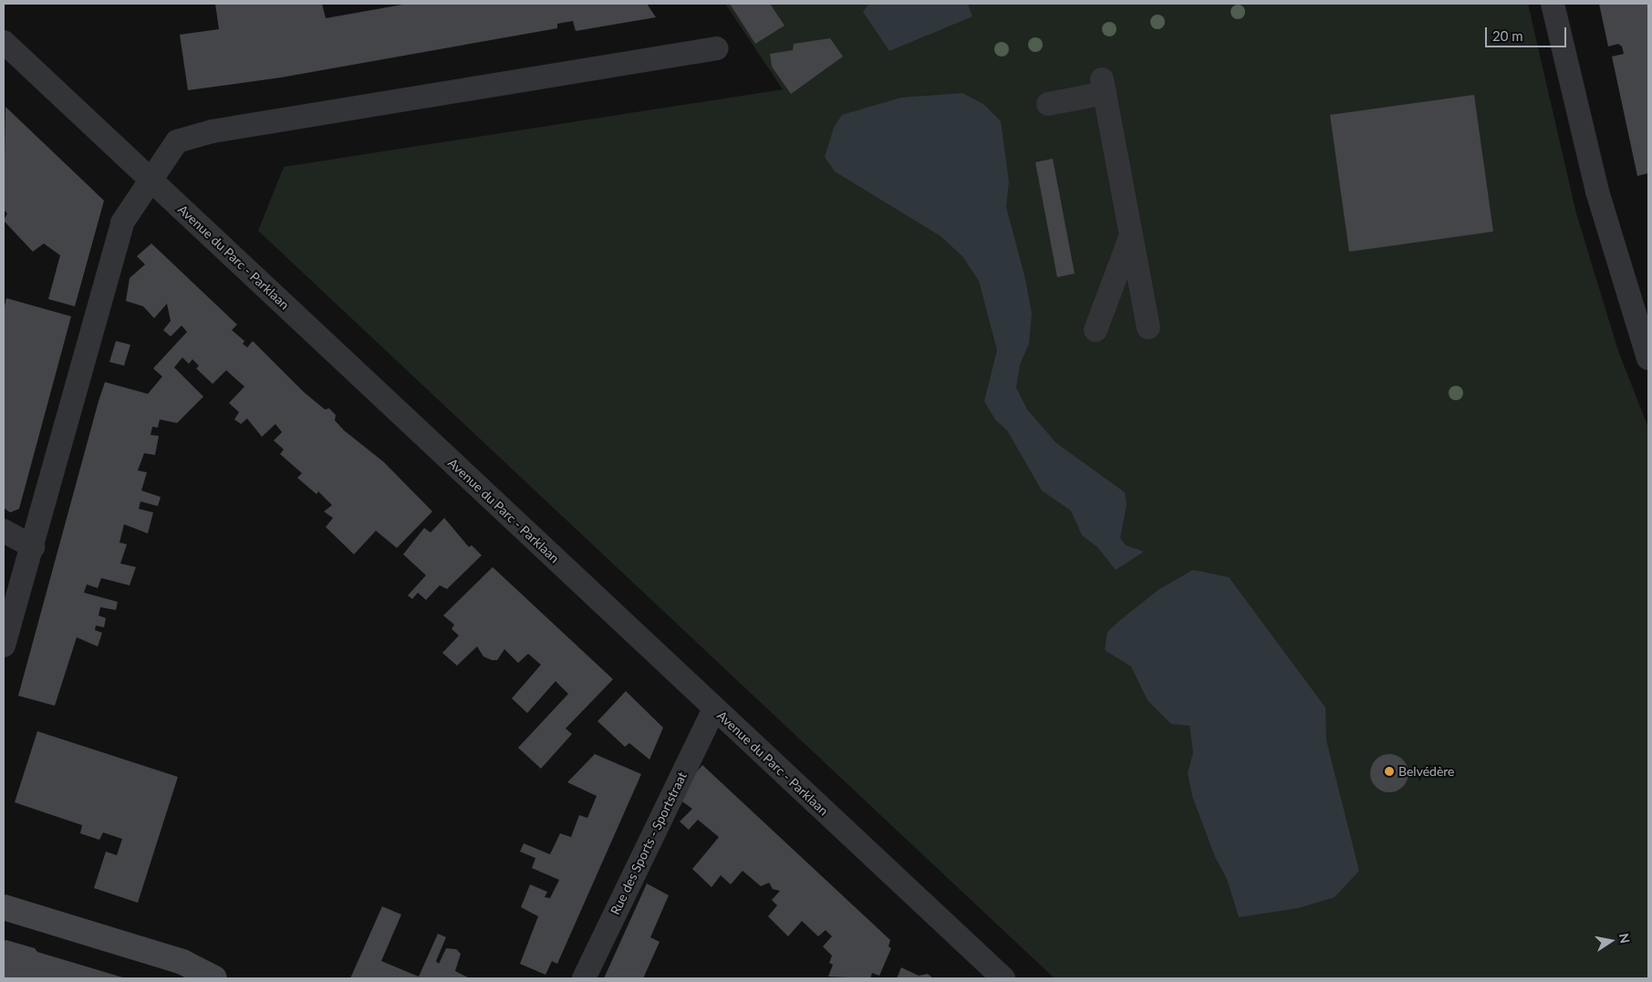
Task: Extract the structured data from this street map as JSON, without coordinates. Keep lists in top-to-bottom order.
{
  "streets": {
    "street": ["Avenue du Parc - Parklaan", "Rue des Sports - Sportstraat"]
  },
  "crossings": [
    ["Avenue du Parc - Parklaan", "Rue des Sports - Sportstraat"]
  ],
  "places": ["Belvédère"],
  "scale_bar": "20 m",
  "north": "right"
}
